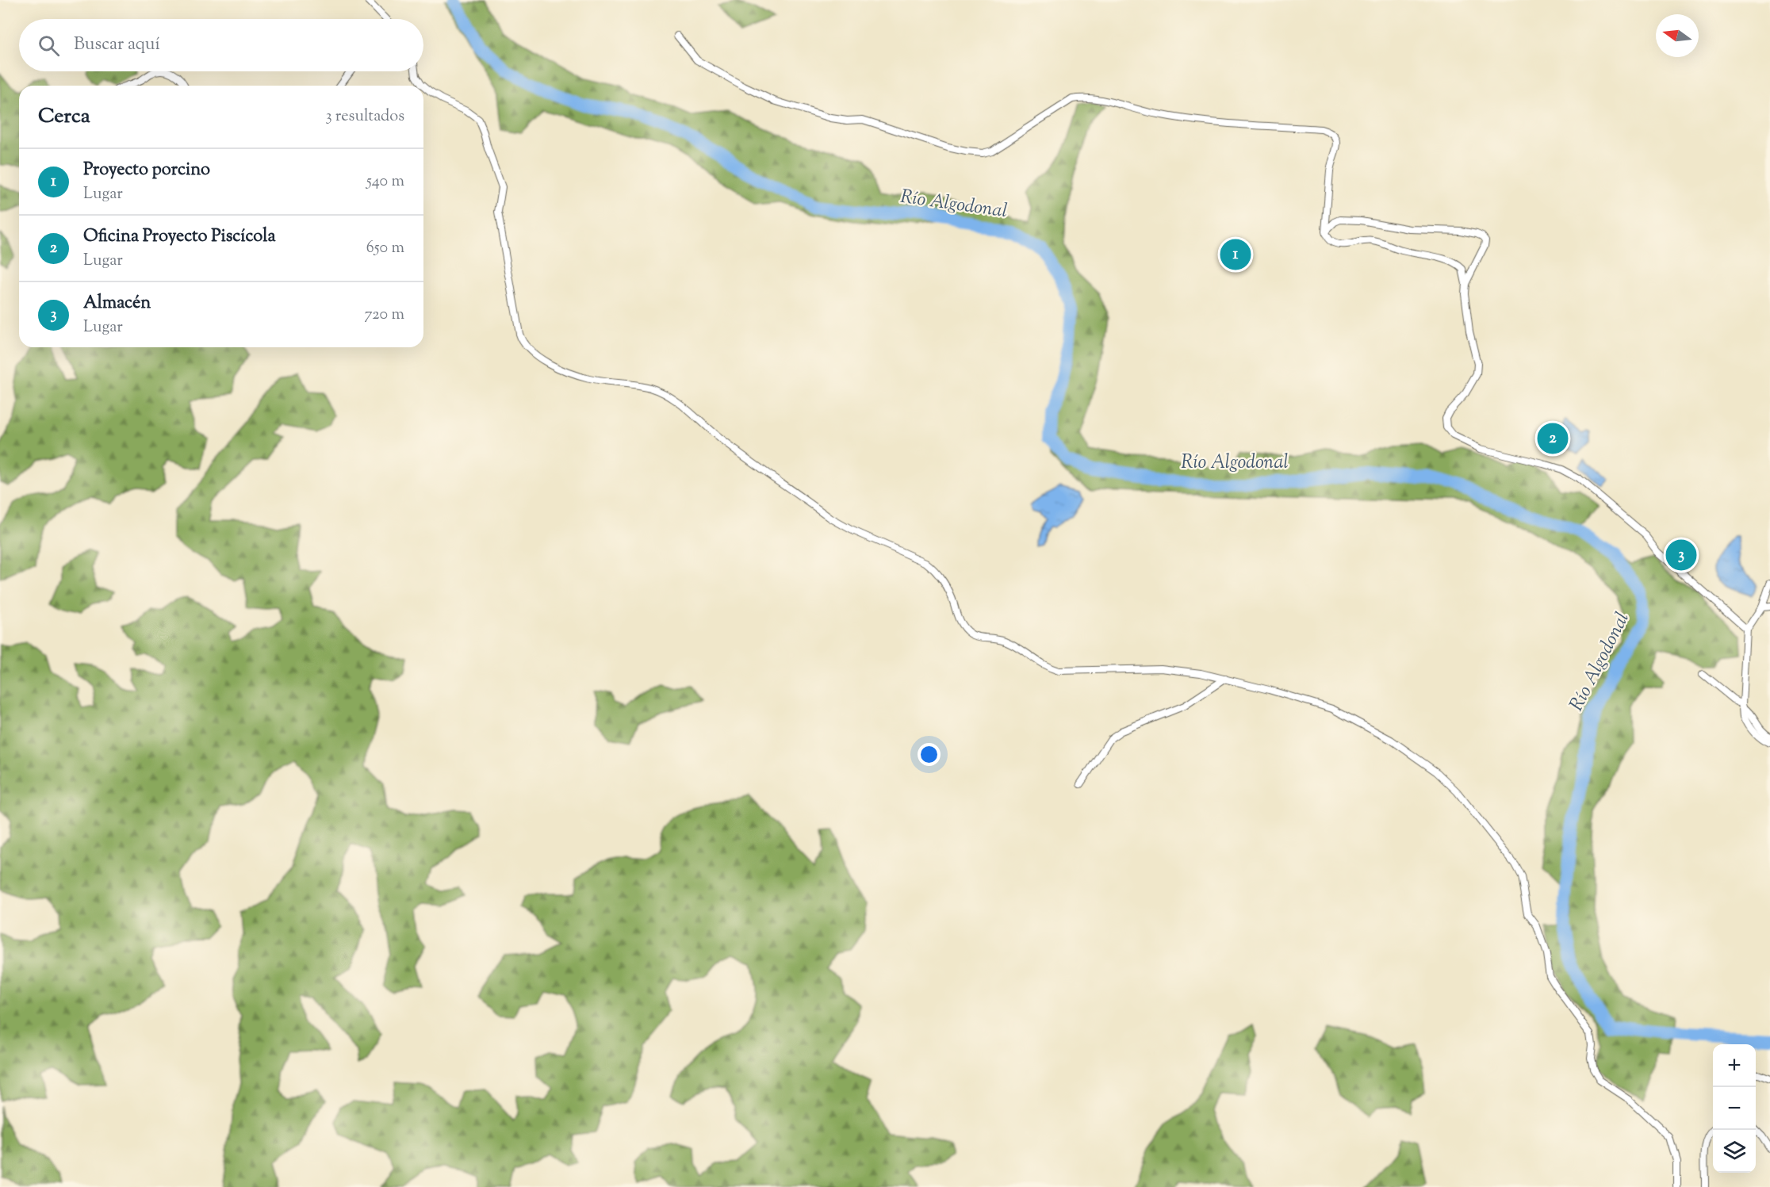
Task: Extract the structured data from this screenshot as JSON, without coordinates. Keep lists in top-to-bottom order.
{
  "water": ["Río Algodonal"],
  "north": "left",
  "page": {
    "search": "Buscar aquí",
    "heading": ["Cerca", "3 resultados"],
    "list": [
      {
        "mark": "1",
        "name": "Proyecto porcino",
        "note": "Lugar",
        "value": "540 m"
      },
      {
        "mark": "2",
        "name": "Oficina Proyecto Piscícola",
        "note": "Lugar",
        "value": "650 m"
      },
      {
        "mark": "3",
        "name": "Almacén",
        "note": "Lugar",
        "value": "720 m"
      }
    ],
    "pins": ["1", "2", "3"],
    "map_buttons": ["+", "−"]
  }
}
